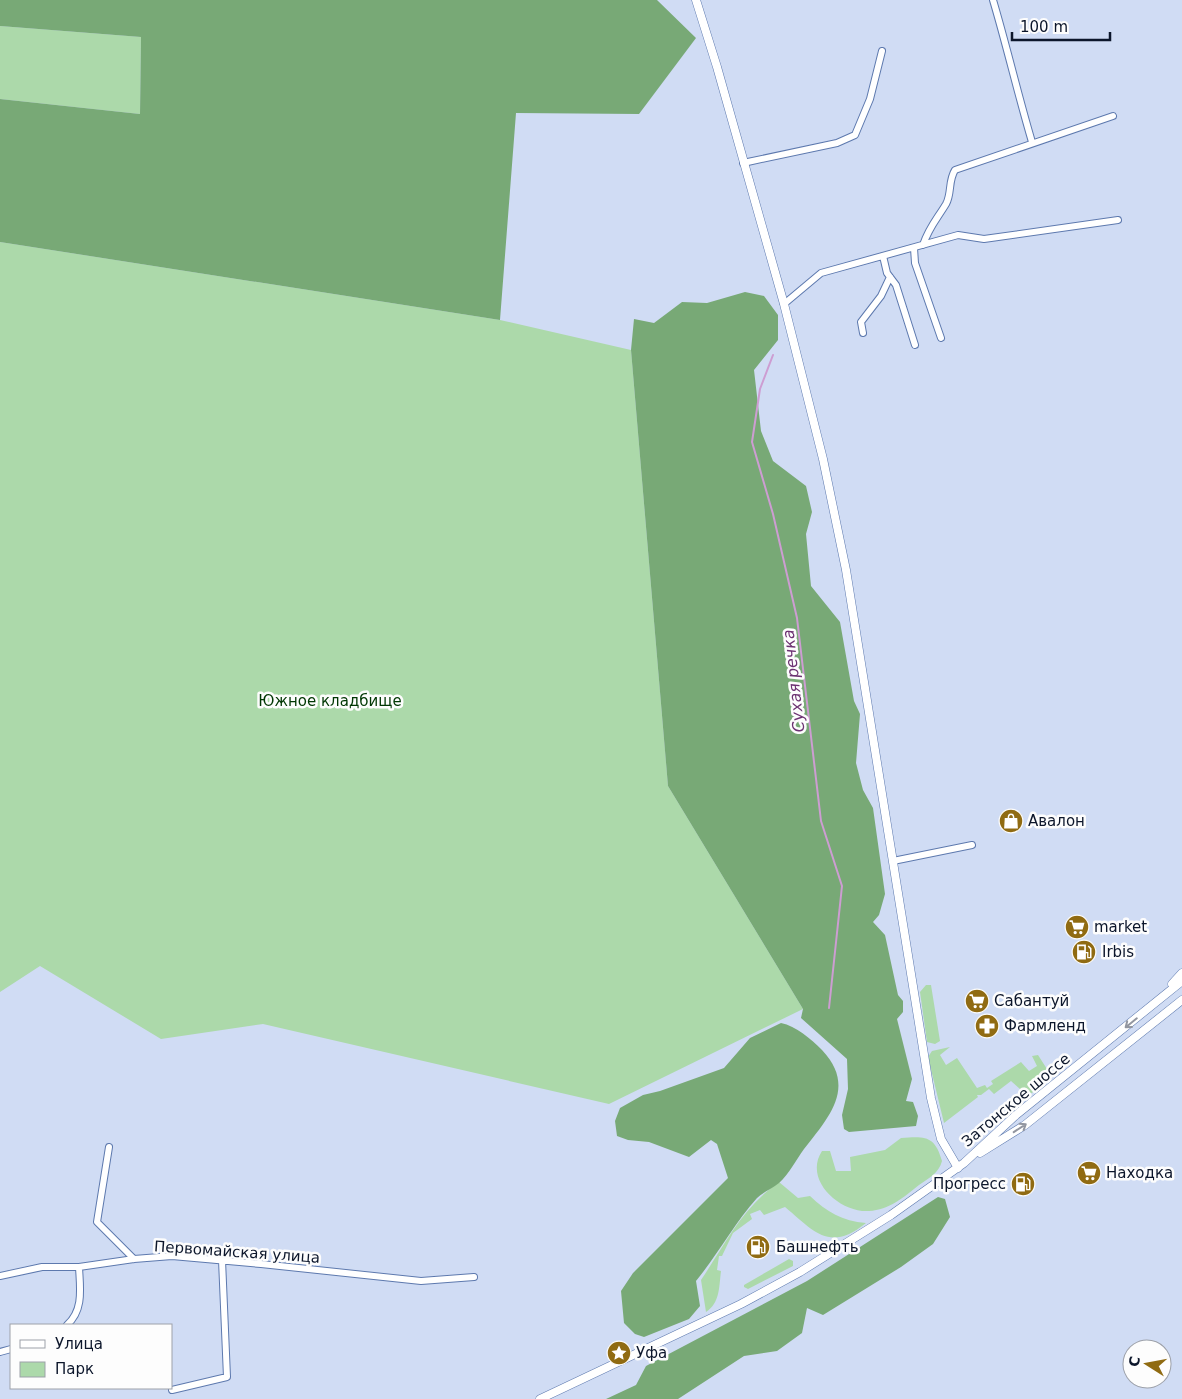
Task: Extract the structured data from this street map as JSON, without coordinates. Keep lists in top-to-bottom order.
{
  "streets": {
    "main road": ["Затонское шоссе"],
    "street": ["Первомайская улица"]
  },
  "water": ["Сухая речка"],
  "parks": ["Южное кладбище"],
  "places": {
    "shop": ["Авалон"],
    "supermarket": ["market", "Сабантуй", "Находка"],
    "fuel station": ["Irbis", "Прогресс", "Башнефть"],
    "pharmacy": ["Фармленд"],
    "place": ["Уфа"]
  },
  "legend": ["Улица", "Парк"],
  "scale_bar": "100 m",
  "north": "left"
}
